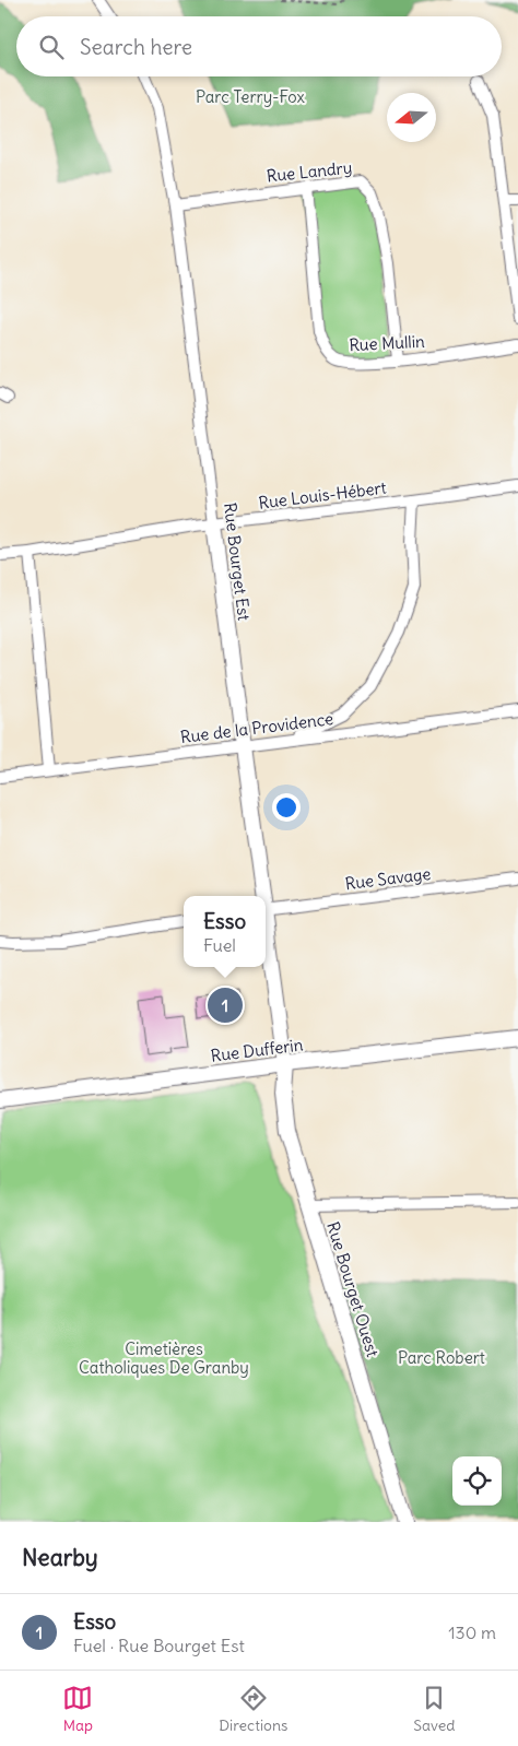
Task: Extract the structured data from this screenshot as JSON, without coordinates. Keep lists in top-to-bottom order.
{
  "streets": {
    "street": [
      "Rue Landry",
      "Rue Mullin",
      "Rue Louis-Hébert",
      "Rue Bourget Est",
      "Rue de la Providence",
      "Rue Savage",
      "Rue Dufferin",
      "Rue Bourget Ouest"
    ]
  },
  "crossings": [
    ["Rue Landry", "Rue Mullin"],
    ["Rue Landry", "Rue Bourget Est"],
    ["Rue Louis-Hébert", "Rue Bourget Est"],
    ["Rue Bourget Est", "Rue de la Providence"],
    ["Rue Bourget Est", "Rue Dufferin"],
    ["Rue Bourget Est", "Rue Bourget Ouest"],
    ["Rue Dufferin", "Rue Bourget Ouest"]
  ],
  "parks": ["Parc Terry-Fox", "Cimetières Catholiques De Granby", "Parc Robert"],
  "north": "left",
  "page": {
    "search": "Search here",
    "popup": ["Esso", "Fuel"],
    "pins": "1",
    "heading": "Nearby",
    "list": [
      {
        "mark": "1",
        "name": "Esso",
        "note": "Fuel · Rue Bourget Est",
        "value": "130 m"
      }
    ],
    "nav": ["Map", "Directions", "Saved"]
  }
}
